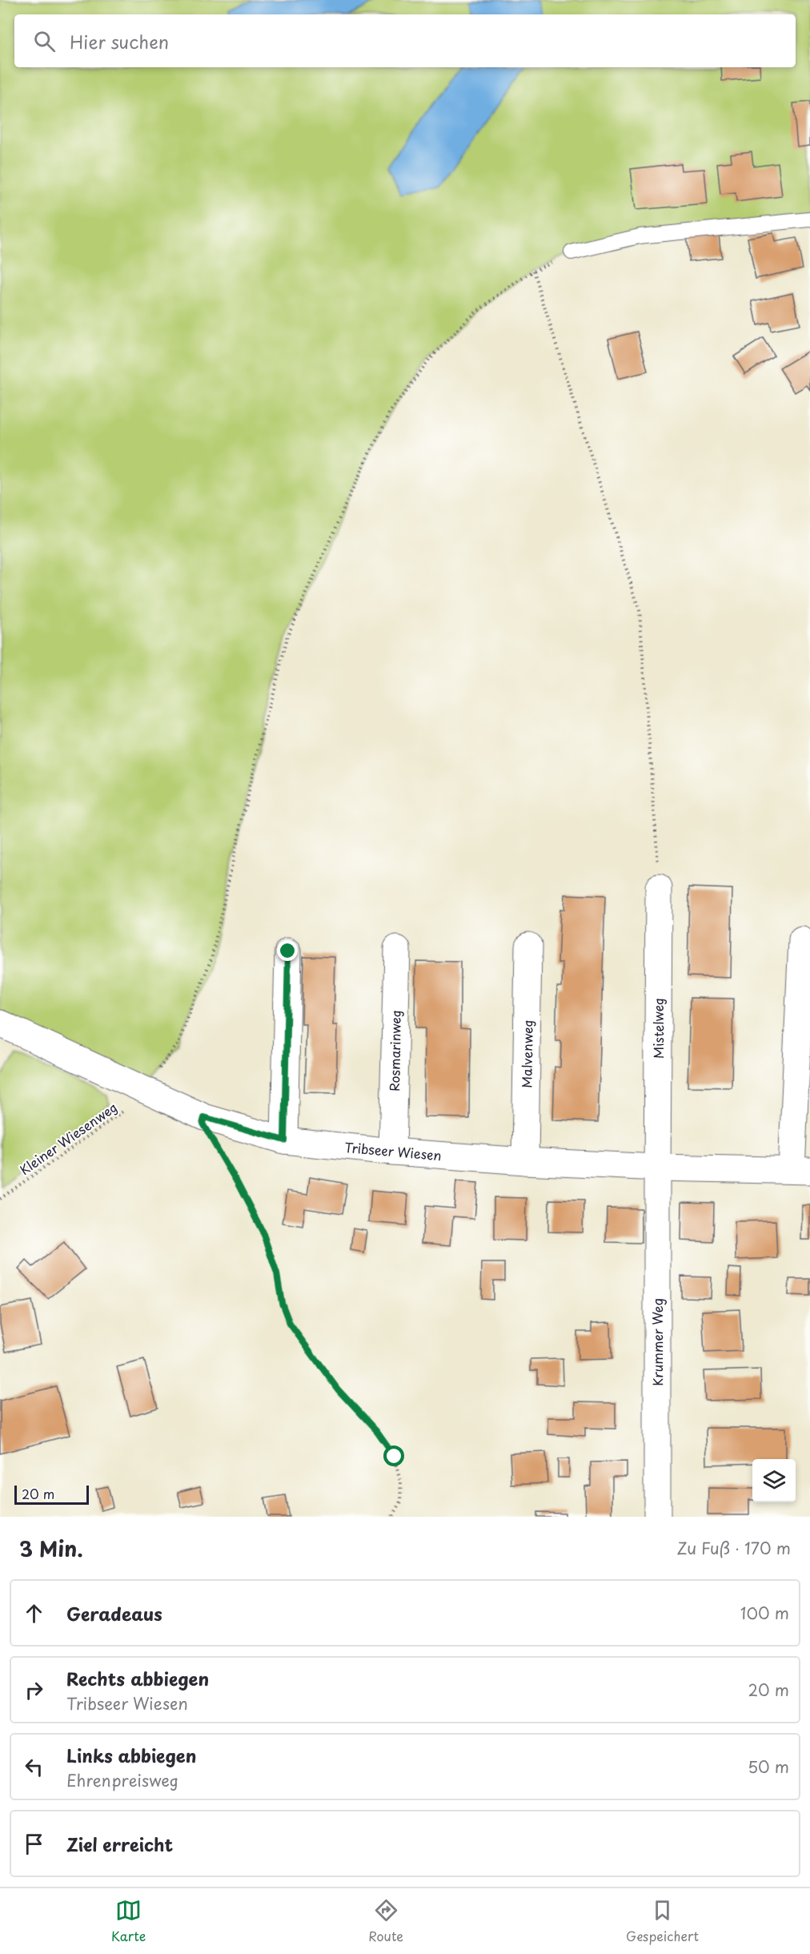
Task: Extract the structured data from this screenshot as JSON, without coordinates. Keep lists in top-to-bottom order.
{
  "streets": {
    "street": [
      "Mistelweg",
      "Rosmarinweg",
      "Malvenweg",
      "Tribseer Wiesen",
      "Krummer Weg"
    ],
    "path": ["Kleiner Wiesenweg"]
  },
  "crossings": [
    ["Mistelweg", "Tribseer Wiesen"],
    ["Mistelweg", "Krummer Weg"],
    ["Rosmarinweg", "Tribseer Wiesen"],
    ["Malvenweg", "Tribseer Wiesen"],
    ["Kleiner Wiesenweg", "Tribseer Wiesen"],
    ["Tribseer Wiesen", "Krummer Weg"]
  ],
  "scale_bar": "20 m",
  "page": {
    "search": "Hier suchen",
    "scale": "20 m",
    "heading": ["3 Min.", "Zu Fuß · 170 m"],
    "list": [
      ["Geradeaus", "100 m"],
      ["Rechts abbiegen", "Tribseer Wiesen", "20 m"],
      ["Links abbiegen", "Ehrenpreisweg", "50 m"],
      "Ziel erreicht"
    ],
    "nav": ["Karte", "Route", "Gespeichert"]
  }
}
